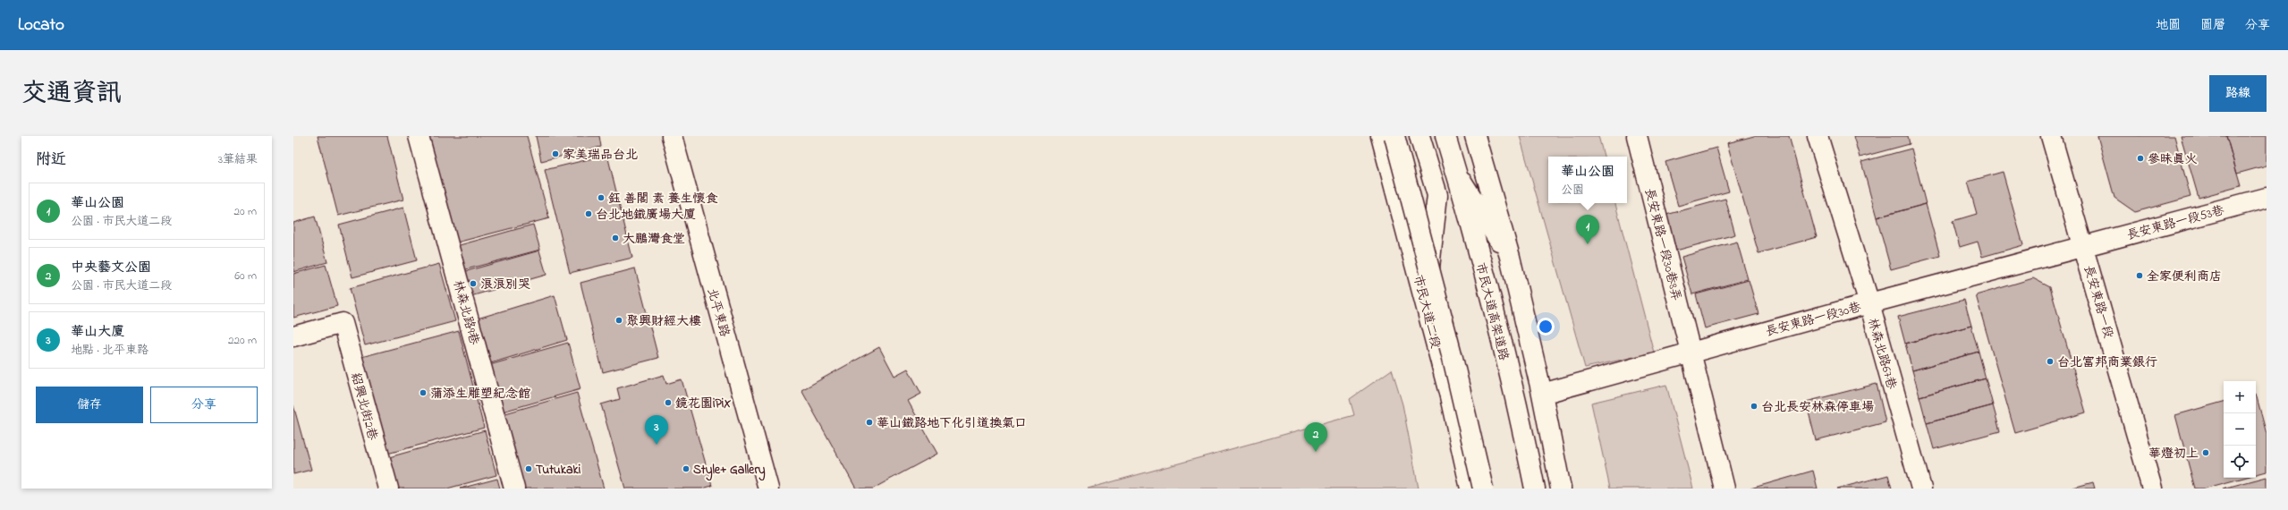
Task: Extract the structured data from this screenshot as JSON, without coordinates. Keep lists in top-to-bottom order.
{
  "streets": {
    "main road": [
      "長安東路一段53巷",
      "長安東路一段30巷8弄",
      "長安東路一段",
      "市民大道二段",
      "市民大道高架道路",
      "林森北路9巷",
      "北平東路",
      "長安東路一段30巷",
      "林森北路67巷",
      "紹興北街2巷"
    ]
  },
  "crossings": [
    ["長安東路一段53巷", "長安東路一段"],
    ["長安東路一段53巷", "長安東路一段30巷"],
    ["長安東路一段30巷8弄", "長安東路一段30巷"],
    ["長安東路一段", "長安東路一段30巷"],
    ["長安東路一段30巷", "林森北路67巷"]
  ],
  "places": [
    "家美瑞品台北",
    "參昧真火",
    "鈺 善閣 素 養生懷食",
    "台北地鐵廣場大廈",
    "大鵬灣食堂",
    "全家便利商店",
    "浪浪別哭",
    "聚興財經大樓",
    "台北富邦商業銀行",
    "蒲添生雕塑紀念館",
    "鏡花園iPiX",
    "台北長安林森停車場",
    "華山鐵路地下化引道換氣口",
    "華燈初上",
    "Tutukaki",
    "Style+ Gallery"
  ],
  "page": {
    "header": "Locato",
    "nav": ["地圖", "圖層", "分享"],
    "title": "交通資訊",
    "buttons": [
      "路線",
      ["儲存", "分享"]
    ],
    "heading": ["附近", "3筆結果"],
    "popup": ["華山公園", "公園"],
    "list": [
      {
        "mark": "1",
        "name": "華山公園",
        "note": "公園 · 市民大道二段",
        "value": "20 m"
      },
      {
        "mark": "2",
        "name": "中央藝文公園",
        "note": "公園 · 市民大道二段",
        "value": "60 m"
      },
      {
        "mark": "3",
        "name": "華山大廈",
        "note": "地點 · 北平東路",
        "value": "220 m"
      }
    ],
    "pins": ["1", "3", "2"],
    "map_buttons": ["+", "−"]
  }
}
